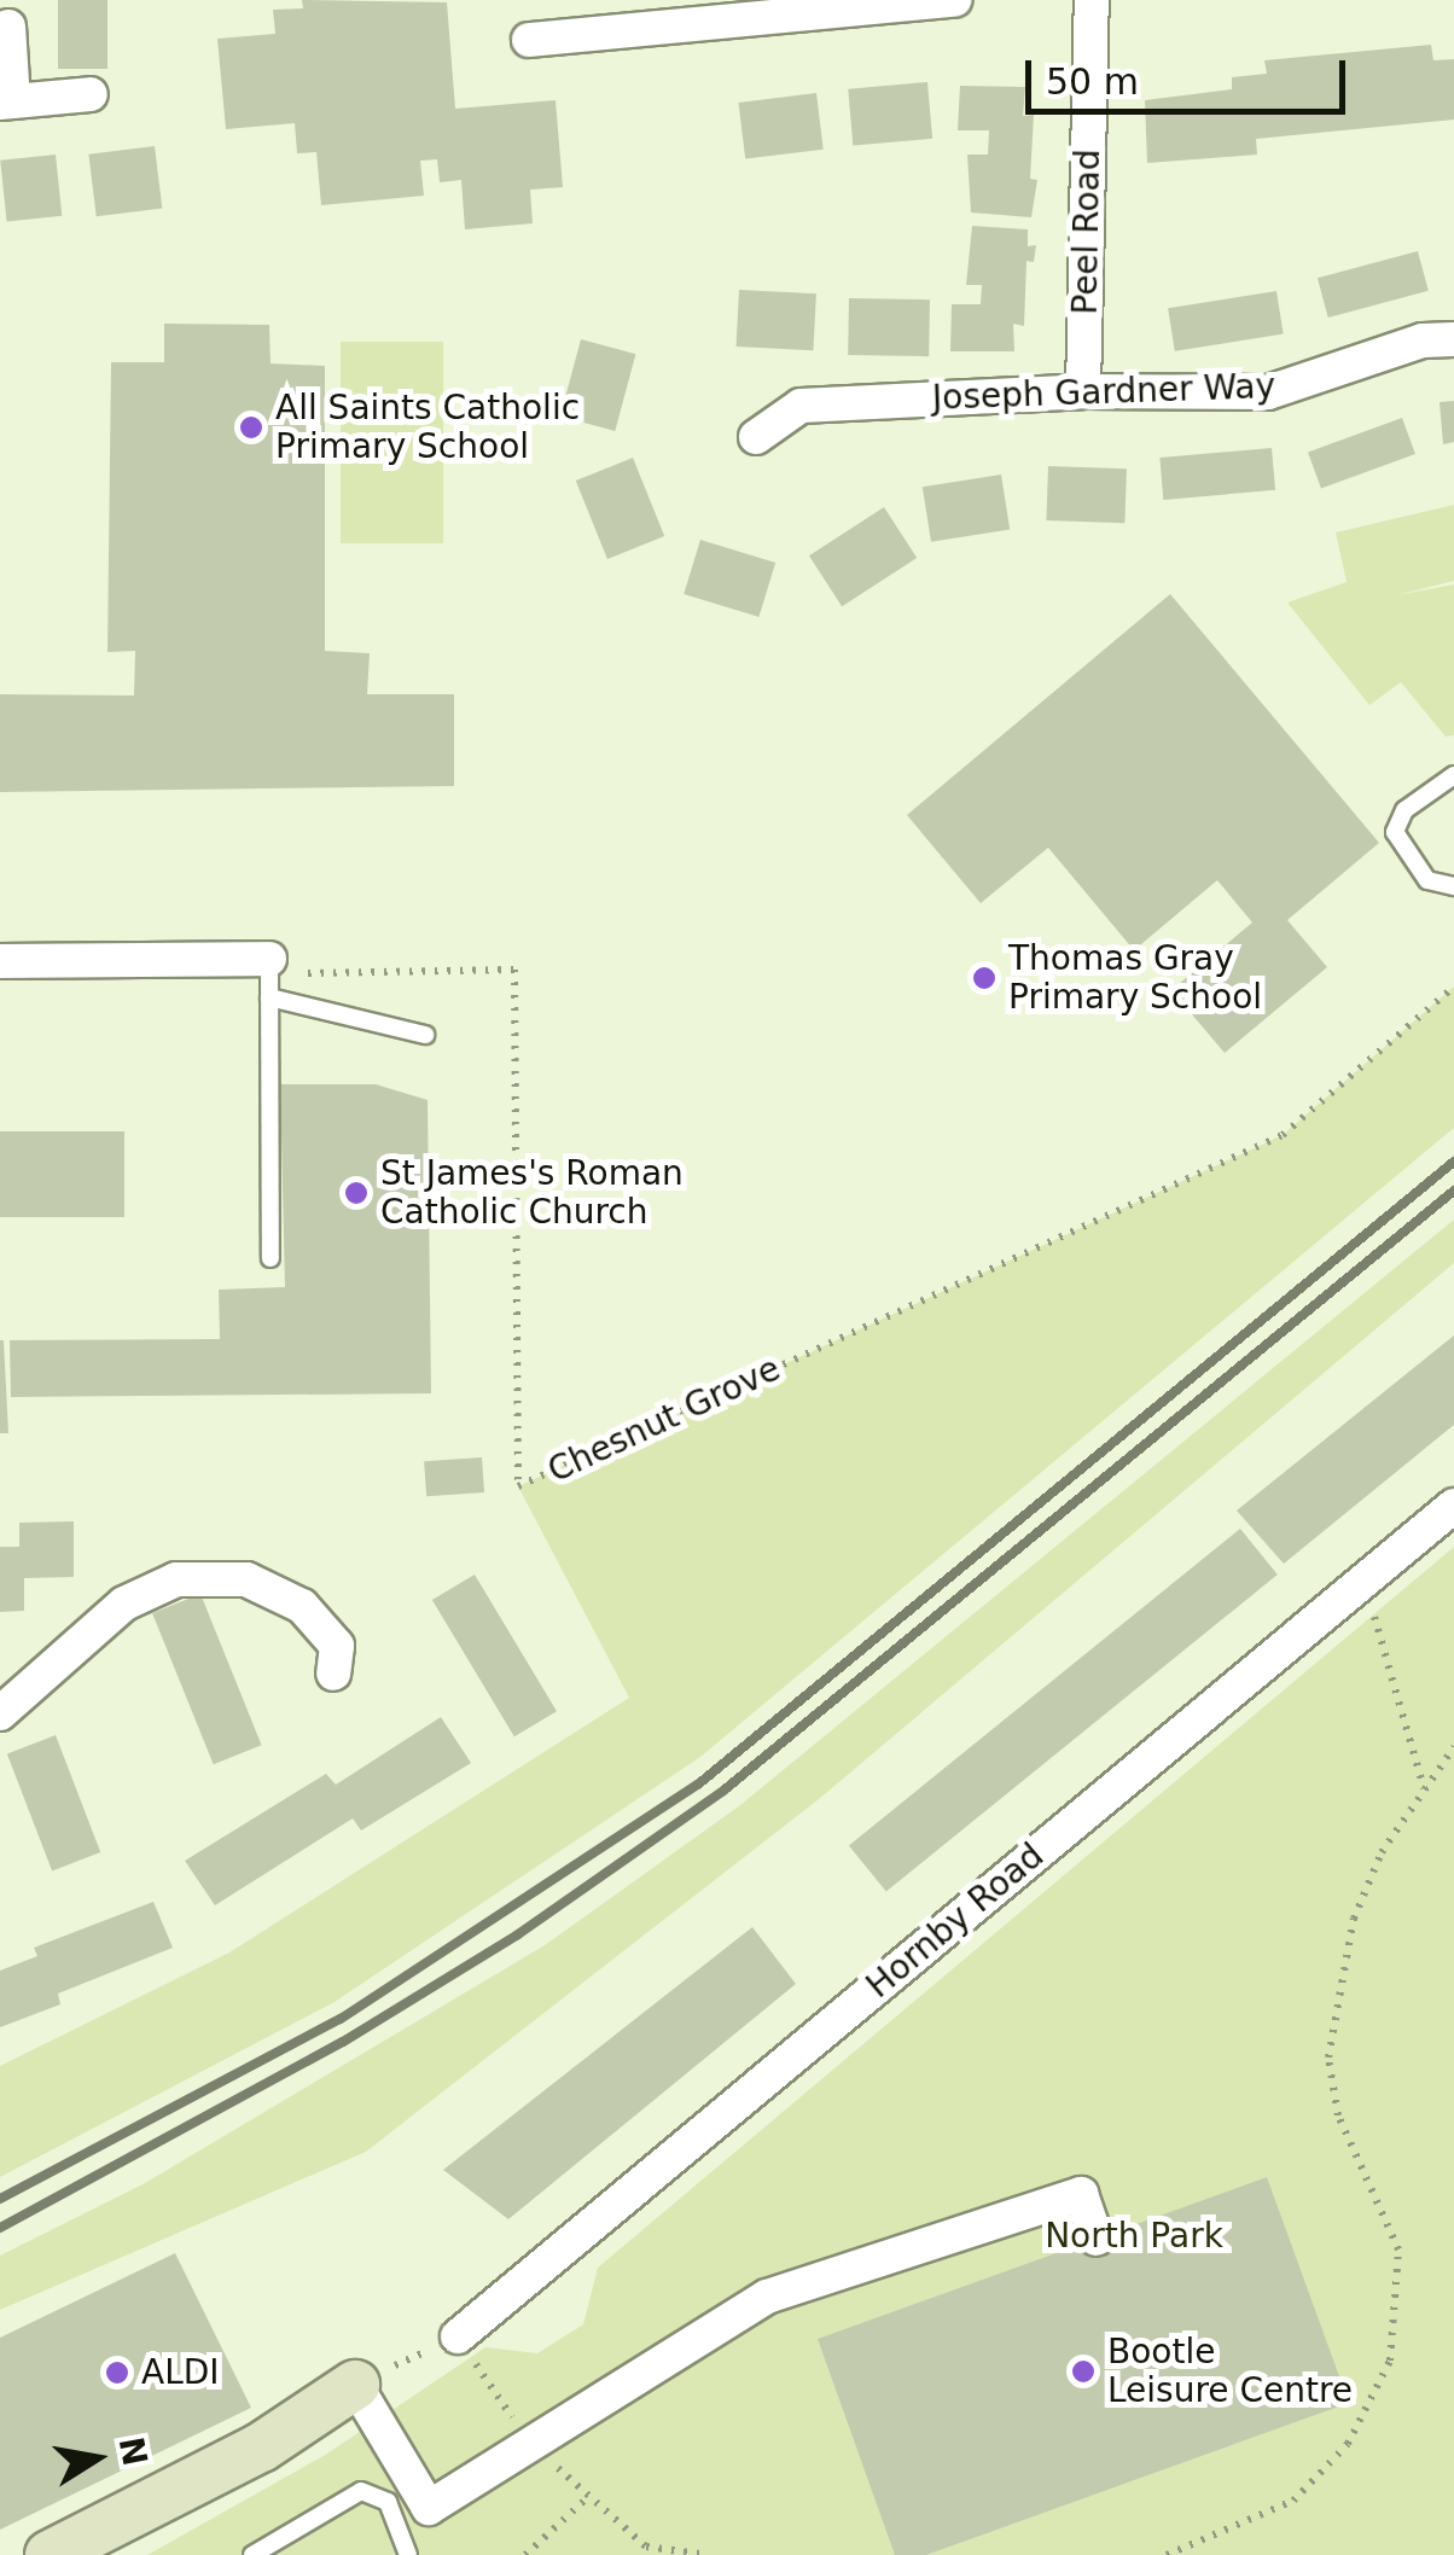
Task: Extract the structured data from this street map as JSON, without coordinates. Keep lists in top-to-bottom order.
{
  "streets": {
    "street": ["Peel Road", "Joseph Gardner Way", "Hornby Road"],
    "path": ["Chesnut Grove"]
  },
  "crossings": [
    ["Peel Road", "Joseph Gardner Way"]
  ],
  "parks": ["North Park"],
  "places": [
    "All Saints Catholic Primary School",
    "Thomas Gray Primary School",
    "St James's Roman Catholic Church",
    "Bootle Leisure Centre",
    "ALDI"
  ],
  "scale_bar": "50 m",
  "north": "right"
}
